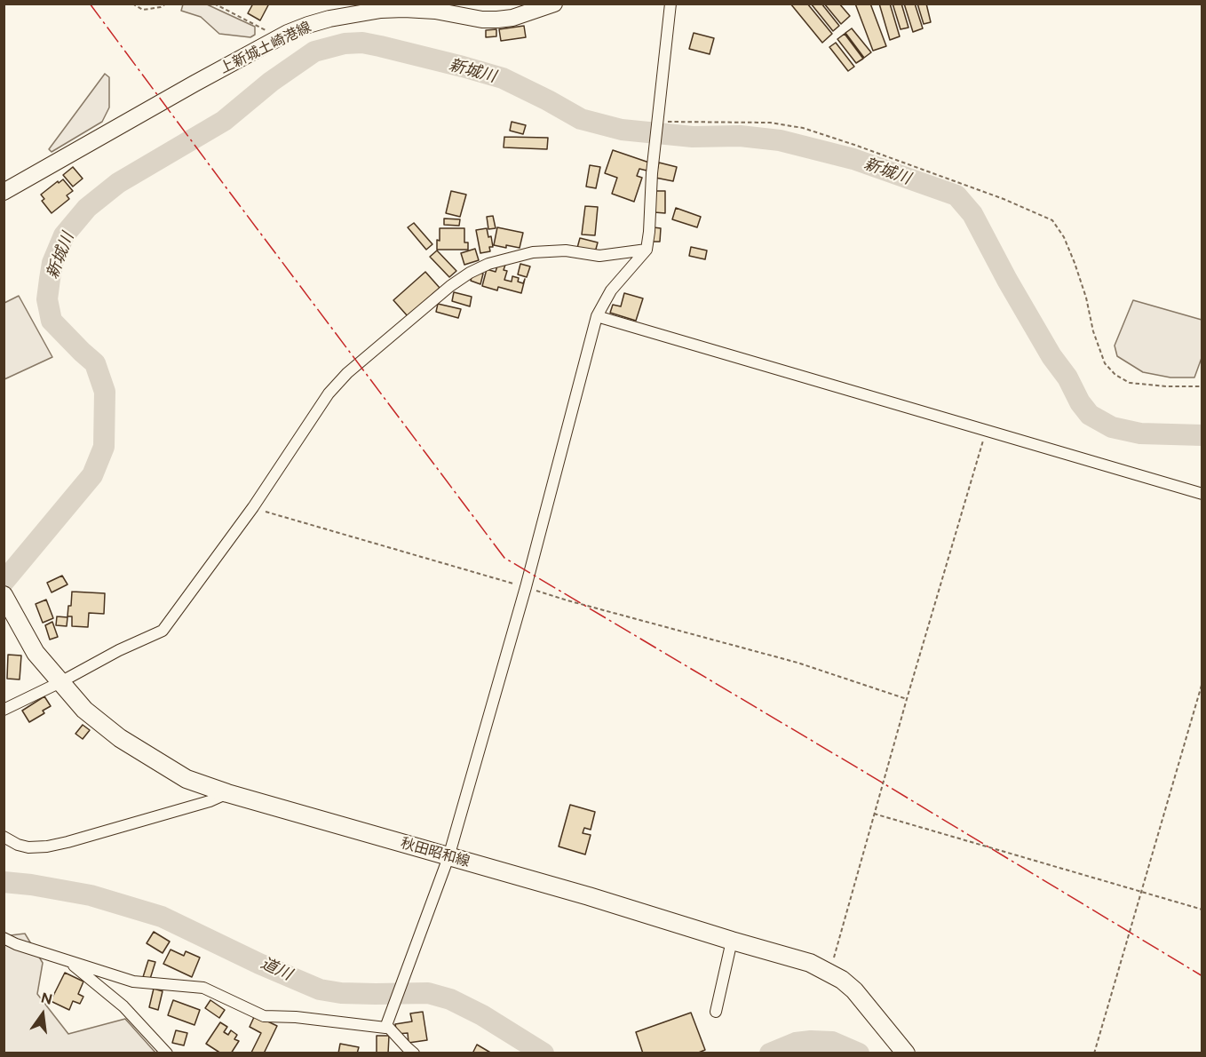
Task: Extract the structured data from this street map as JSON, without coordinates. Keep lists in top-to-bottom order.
{
  "streets": {
    "main road": ["上新城土崎港線", "秋田昭和線"]
  },
  "water": ["新城川", "道川"],
  "north": "top"
}
